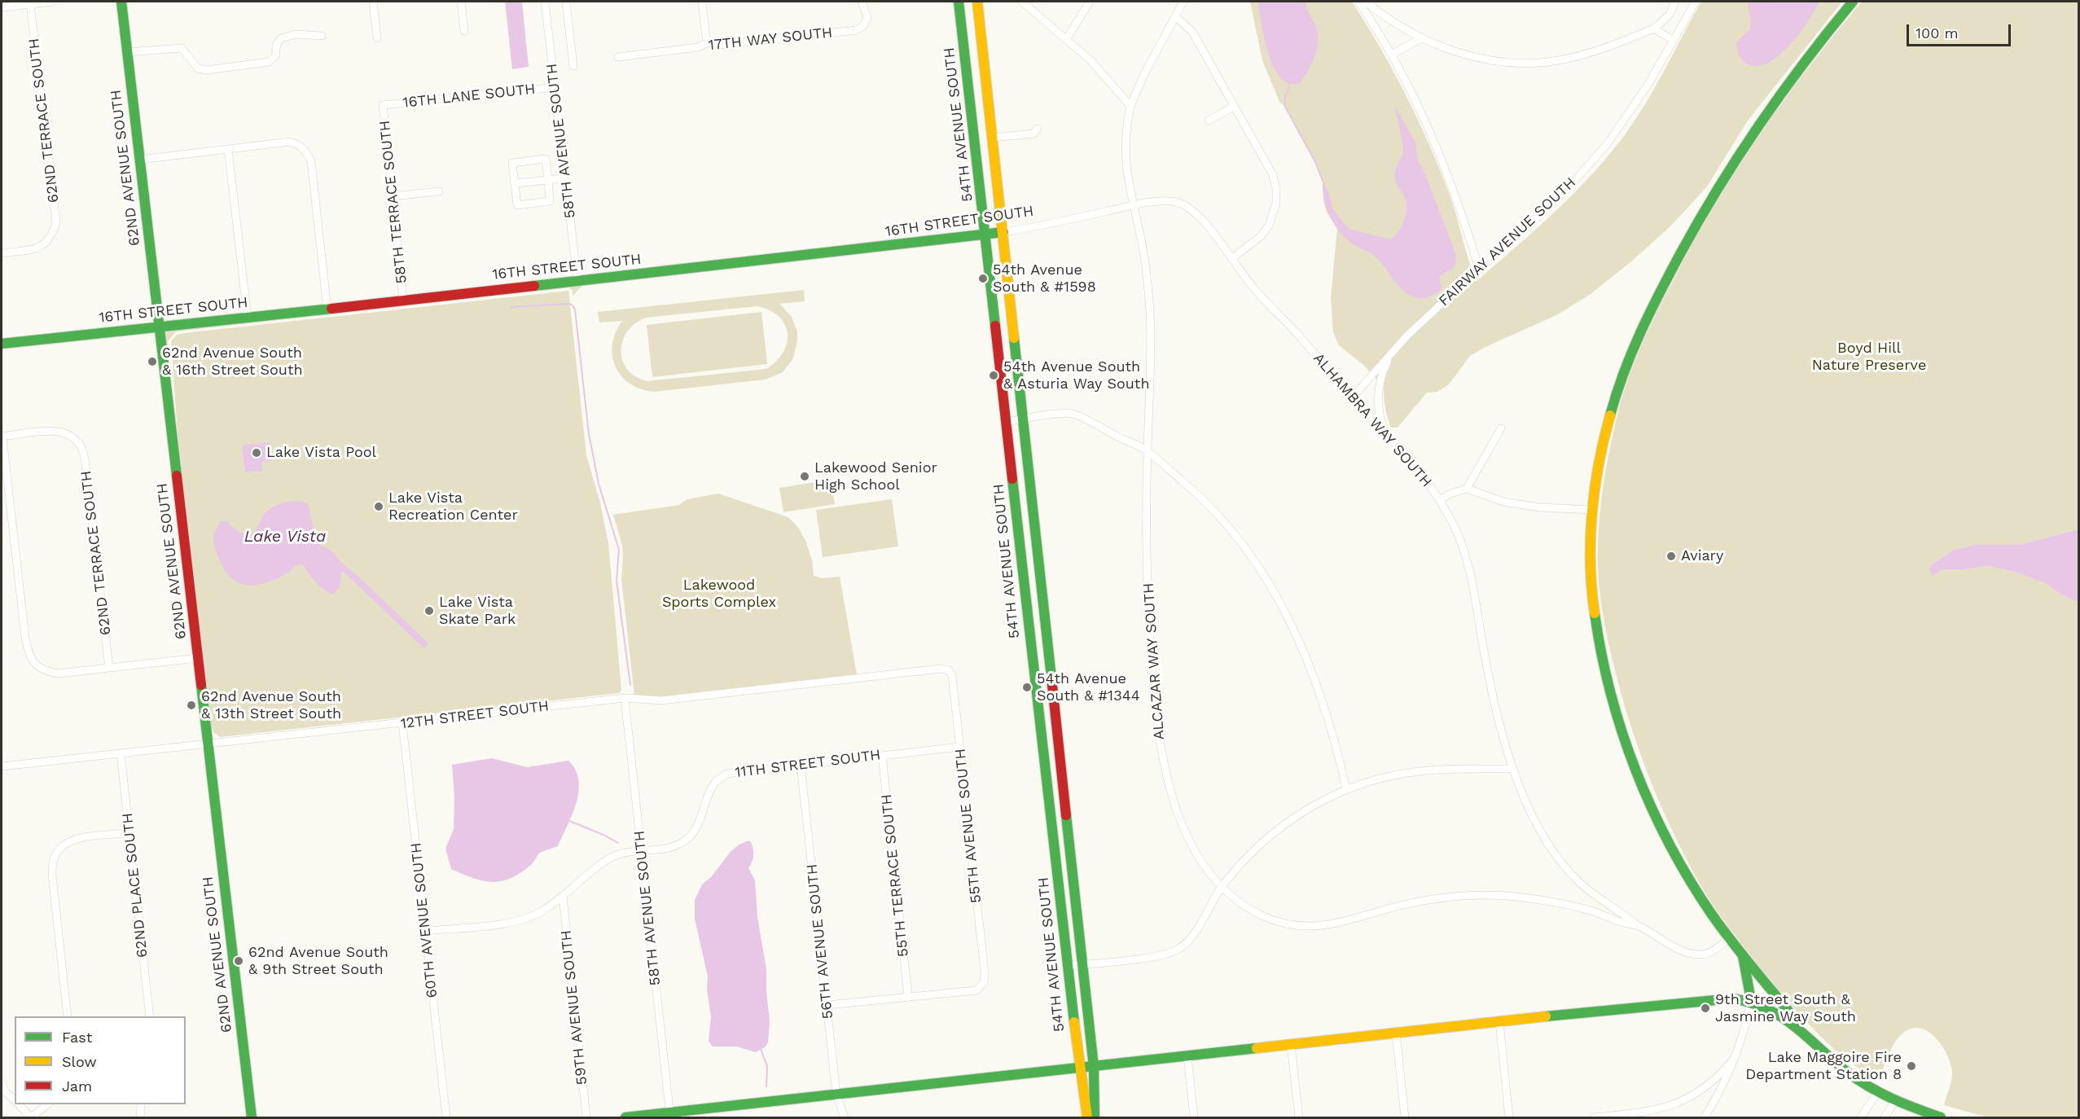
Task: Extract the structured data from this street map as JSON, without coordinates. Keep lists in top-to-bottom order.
{
  "streets": {
    "street": [
      "17TH WAY SOUTH",
      "16TH LANE SOUTH",
      "62ND TERRACE SOUTH",
      "54TH AVENUE SOUTH",
      "58TH AVENUE SOUTH",
      "62ND AVENUE SOUTH",
      "58TH TERRACE SOUTH",
      "16TH STREET SOUTH",
      "FAIRWAY AVENUE SOUTH",
      "ALHAMBRA WAY SOUTH",
      "ALCAZAR WAY SOUTH",
      "12TH STREET SOUTH",
      "11TH STREET SOUTH",
      "55TH AVENUE SOUTH",
      "55TH TERRACE SOUTH",
      "62ND PLACE SOUTH",
      "60TH AVENUE SOUTH",
      "56TH AVENUE SOUTH",
      "59TH AVENUE SOUTH"
    ]
  },
  "crossings": [
    ["16TH LANE SOUTH", "58TH AVENUE SOUTH"],
    ["16TH LANE SOUTH", "58TH TERRACE SOUTH"],
    ["54TH AVENUE SOUTH", "16TH STREET SOUTH"],
    ["58TH AVENUE SOUTH", "16TH STREET SOUTH"],
    ["58TH AVENUE SOUTH", "12TH STREET SOUTH"],
    ["58TH AVENUE SOUTH", "11TH STREET SOUTH"],
    ["62ND AVENUE SOUTH", "16TH STREET SOUTH"],
    ["62ND AVENUE SOUTH", "12TH STREET SOUTH"],
    ["58TH TERRACE SOUTH", "16TH STREET SOUTH"],
    ["16TH STREET SOUTH", "ALHAMBRA WAY SOUTH"],
    ["16TH STREET SOUTH", "ALCAZAR WAY SOUTH"],
    ["FAIRWAY AVENUE SOUTH", "ALHAMBRA WAY SOUTH"],
    ["ALHAMBRA WAY SOUTH", "ALCAZAR WAY SOUTH"],
    ["12TH STREET SOUTH", "55TH AVENUE SOUTH"],
    ["12TH STREET SOUTH", "62ND PLACE SOUTH"],
    ["12TH STREET SOUTH", "60TH AVENUE SOUTH"],
    ["11TH STREET SOUTH", "55TH AVENUE SOUTH"],
    ["11TH STREET SOUTH", "55TH TERRACE SOUTH"],
    ["11TH STREET SOUTH", "60TH AVENUE SOUTH"],
    ["11TH STREET SOUTH", "56TH AVENUE SOUTH"],
    ["11TH STREET SOUTH", "59TH AVENUE SOUTH"],
    ["55TH AVENUE SOUTH", "55TH TERRACE SOUTH"]
  ],
  "water": ["Lake Vista"],
  "parks": ["Boyd Hill Nature Preserve", "Lakewood Sports Complex"],
  "places": [
    "54th Avenue South & #1598",
    "62nd Avenue South & 16th Street South",
    "54th Avenue South & Asturia Way South",
    "Lake Vista Pool",
    "Lakewood Senior High School",
    "Lake Vista Recreation Center",
    "Aviary",
    "Lake Vista Skate Park",
    "54th Avenue South & #1344",
    "62nd Avenue South & 13th Street South",
    "62nd Avenue South & 9th Street South",
    "9th Street South & Jasmine Way South",
    "Lake Maggoire Fire Department Station 8"
  ],
  "legend": ["Fast", "Slow", "Jam"],
  "scale_bar": "100 m"
}
